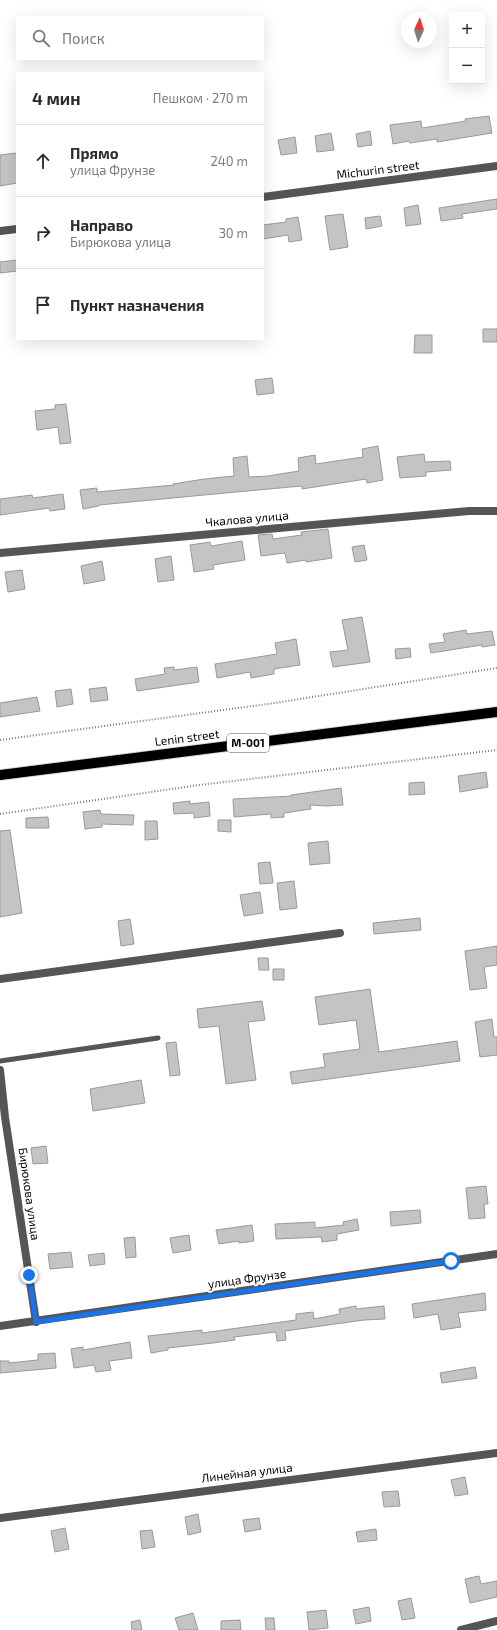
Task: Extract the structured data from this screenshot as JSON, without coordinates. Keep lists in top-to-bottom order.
{
  "streets": {
    "main road": ["Lenin street", "М-001"],
    "street": [
      "Michurin street",
      "Чкалова улица",
      "Бирюкова улица",
      "улица Фрунзе",
      "Линейная улица"
    ]
  },
  "crossings": [
    ["Бирюкова улица", "улица Фрунзе"]
  ],
  "north": "top",
  "page": {
    "map_buttons": ["+", "−"],
    "search": "Поиск",
    "heading": ["4 мин", "Пешком · 270 m"],
    "list": [
      ["Прямо", "улица Фрунзе", "240 m"],
      ["Направо", "Бирюкова улица", "30 m"],
      "Пункт назначения"
    ]
  }
}
